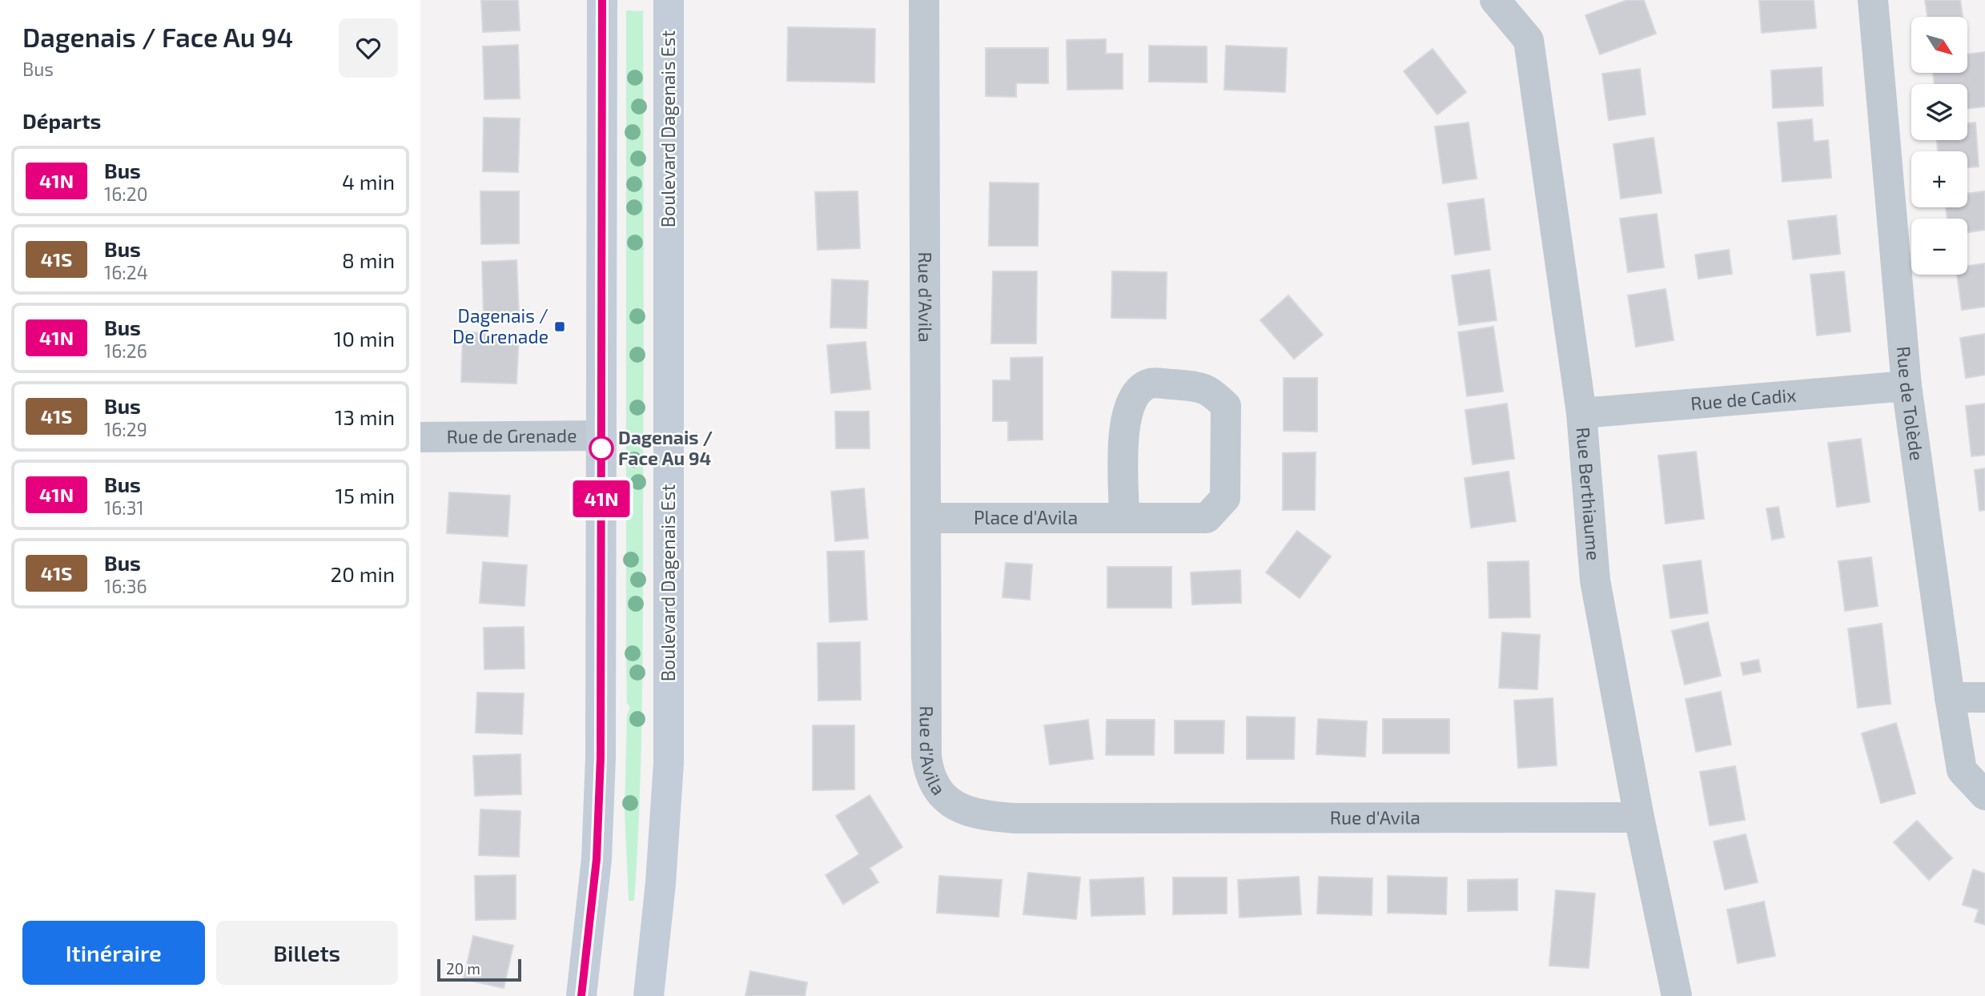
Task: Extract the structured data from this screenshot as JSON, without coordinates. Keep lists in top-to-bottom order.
{
  "streets": {
    "main road": ["Boulevard Dagenais Est"],
    "street": [
      "Rue d'Avila",
      "Rue de Cadix",
      "Rue de Tolède",
      "Rue de Grenade",
      "Rue Berthiaume",
      "Place d'Avila"
    ]
  },
  "crossings": [
    ["Rue d'Avila", "Rue Berthiaume"],
    ["Rue d'Avila", "Place d'Avila"],
    ["Rue de Cadix", "Rue de Tolède"],
    ["Rue de Cadix", "Rue Berthiaume"]
  ],
  "places": {
    "transit": ["Dagenais / De Grenade"],
    "other": ["Dagenais / Face Au 94"]
  },
  "lines": ["bus line 41N"],
  "scale_bar": "20 m",
  "north": "bottom right",
  "page": {
    "heading": [
      ["Dagenais / Face Au 94", "Bus"],
      "Départs"
    ],
    "on_map": "41N",
    "map_buttons": ["+", "−"],
    "list": [
      {
        "mark": "41N",
        "name": "Bus",
        "note": "16:20",
        "value": "4 min"
      },
      {
        "mark": "41S",
        "name": "Bus",
        "note": "16:24",
        "value": "8 min"
      },
      {
        "mark": "41N",
        "name": "Bus",
        "note": "16:26",
        "value": "10 min"
      },
      {
        "mark": "41S",
        "name": "Bus",
        "note": "16:29",
        "value": "13 min"
      },
      {
        "mark": "41N",
        "name": "Bus",
        "note": "16:31",
        "value": "15 min"
      },
      {
        "mark": "41S",
        "name": "Bus",
        "note": "16:36",
        "value": "20 min"
      }
    ],
    "buttons": ["Itinéraire", "Billets"],
    "scale": "20 m"
  }
}
